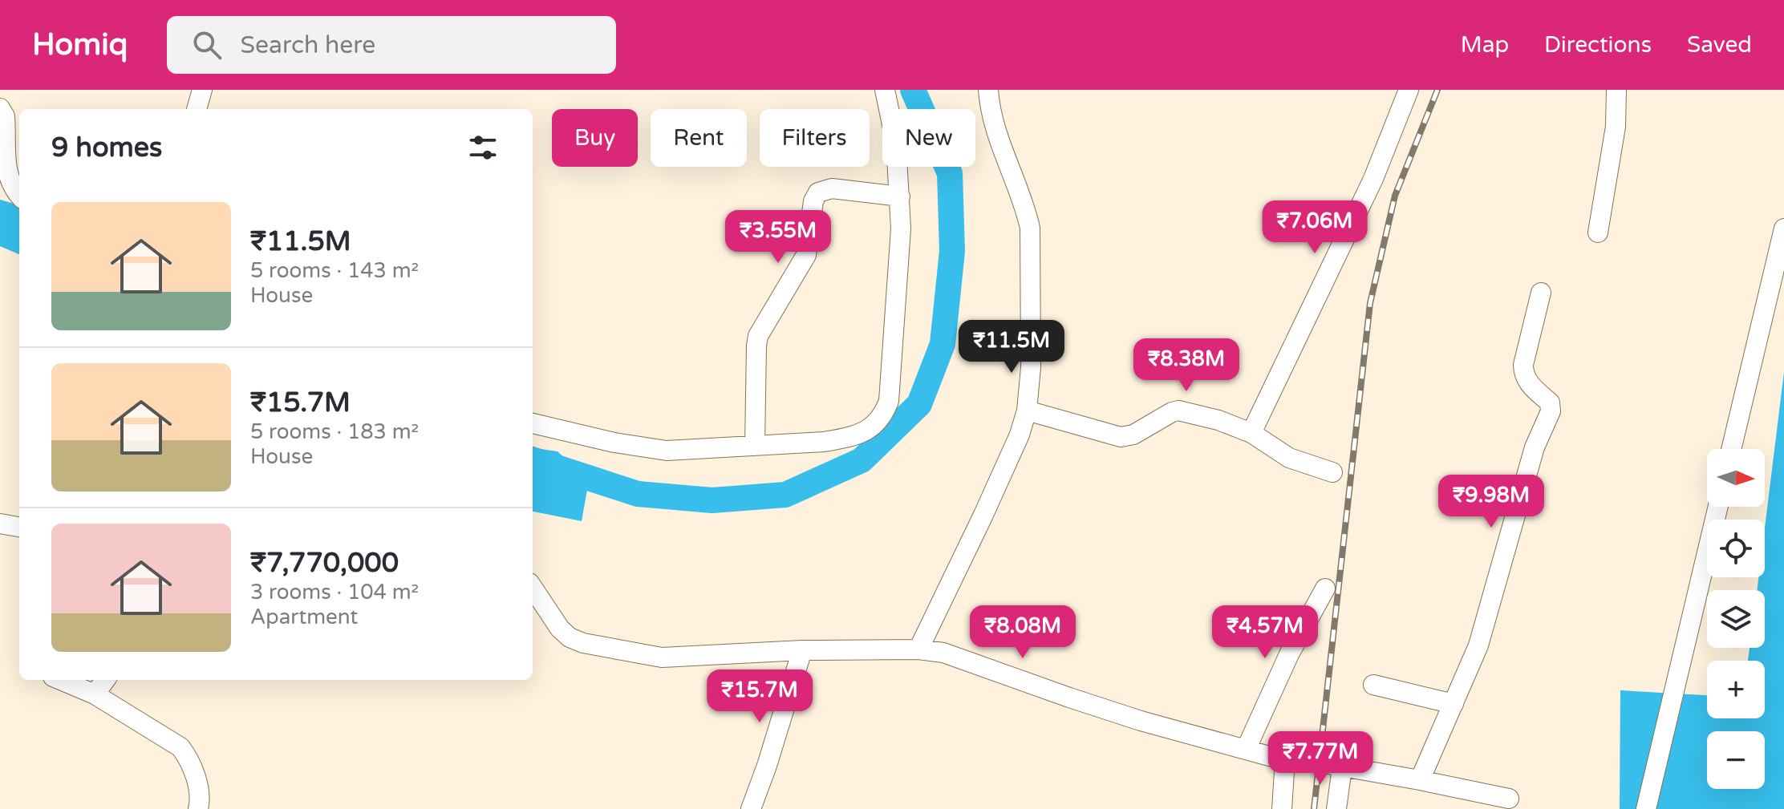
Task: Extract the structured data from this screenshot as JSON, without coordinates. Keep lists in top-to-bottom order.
{
  "north": "right",
  "page": {
    "header": "Homiq",
    "search": "Search here",
    "nav": ["Map", "Directions", "Saved"],
    "chip": [
      "Buy",
      "Rent",
      "Filters",
      "New"
    ],
    "heading": "9 homes",
    "list": [
      {
        "name": "₹11.5M",
        "note": "5 rooms · 143 m² · House"
      },
      {
        "name": "₹15.7M",
        "note": "5 rooms · 183 m² · House"
      },
      {
        "name": "₹7,770,000",
        "note": "3 rooms · 104 m² · Apartment"
      }
    ],
    "price": [
      "₹7.06M",
      "₹3.55M",
      "₹11.5M",
      "₹8.38M",
      "₹9.98M",
      "₹8.08M",
      "₹4.57M",
      "₹15.7M",
      "₹7.77M"
    ],
    "map_buttons": ["+", "−"]
  }
}
